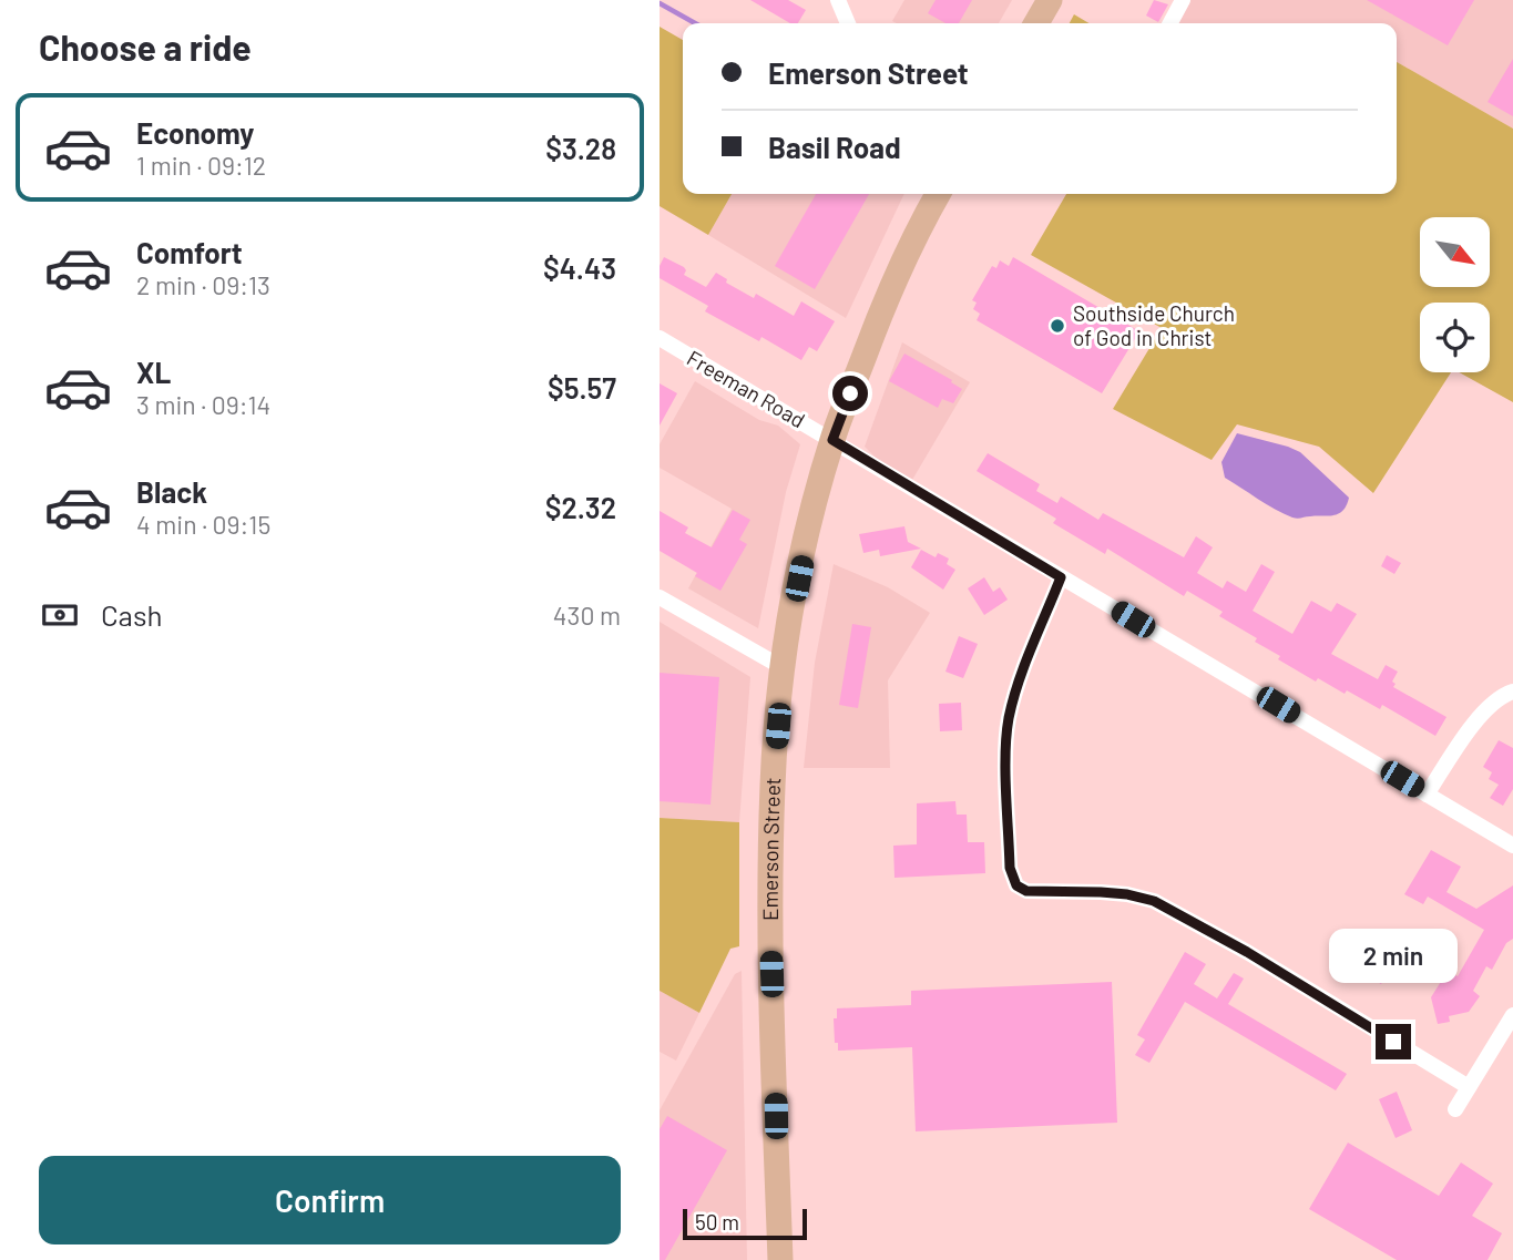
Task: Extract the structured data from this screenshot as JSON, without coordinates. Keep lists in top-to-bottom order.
{
  "streets": {
    "main road": ["Emerson Street"],
    "street": ["Freeman Road"]
  },
  "crossings": [
    ["Freeman Road", "Emerson Street"]
  ],
  "places": ["Southside Church of God in Christ"],
  "scale_bar": "50 m",
  "north": "bottom right",
  "page": {
    "heading": "Choose a ride",
    "banner": ["Emerson Street", "Basil Road"],
    "list": [
      {
        "name": "Economy",
        "note": "1 min · 09:12",
        "value": "$3.28"
      },
      {
        "name": "Comfort",
        "note": "2 min · 09:13",
        "value": "$4.43"
      },
      {
        "name": "XL",
        "note": "3 min · 09:14",
        "value": "$5.57"
      },
      {
        "name": "Black",
        "note": "4 min · 09:15",
        "value": "$2.32"
      }
    ],
    "pay": ["Cash", "430 m"],
    "bubble": "2 min",
    "buttons": "Confirm",
    "scale": "50 m"
  }
}
